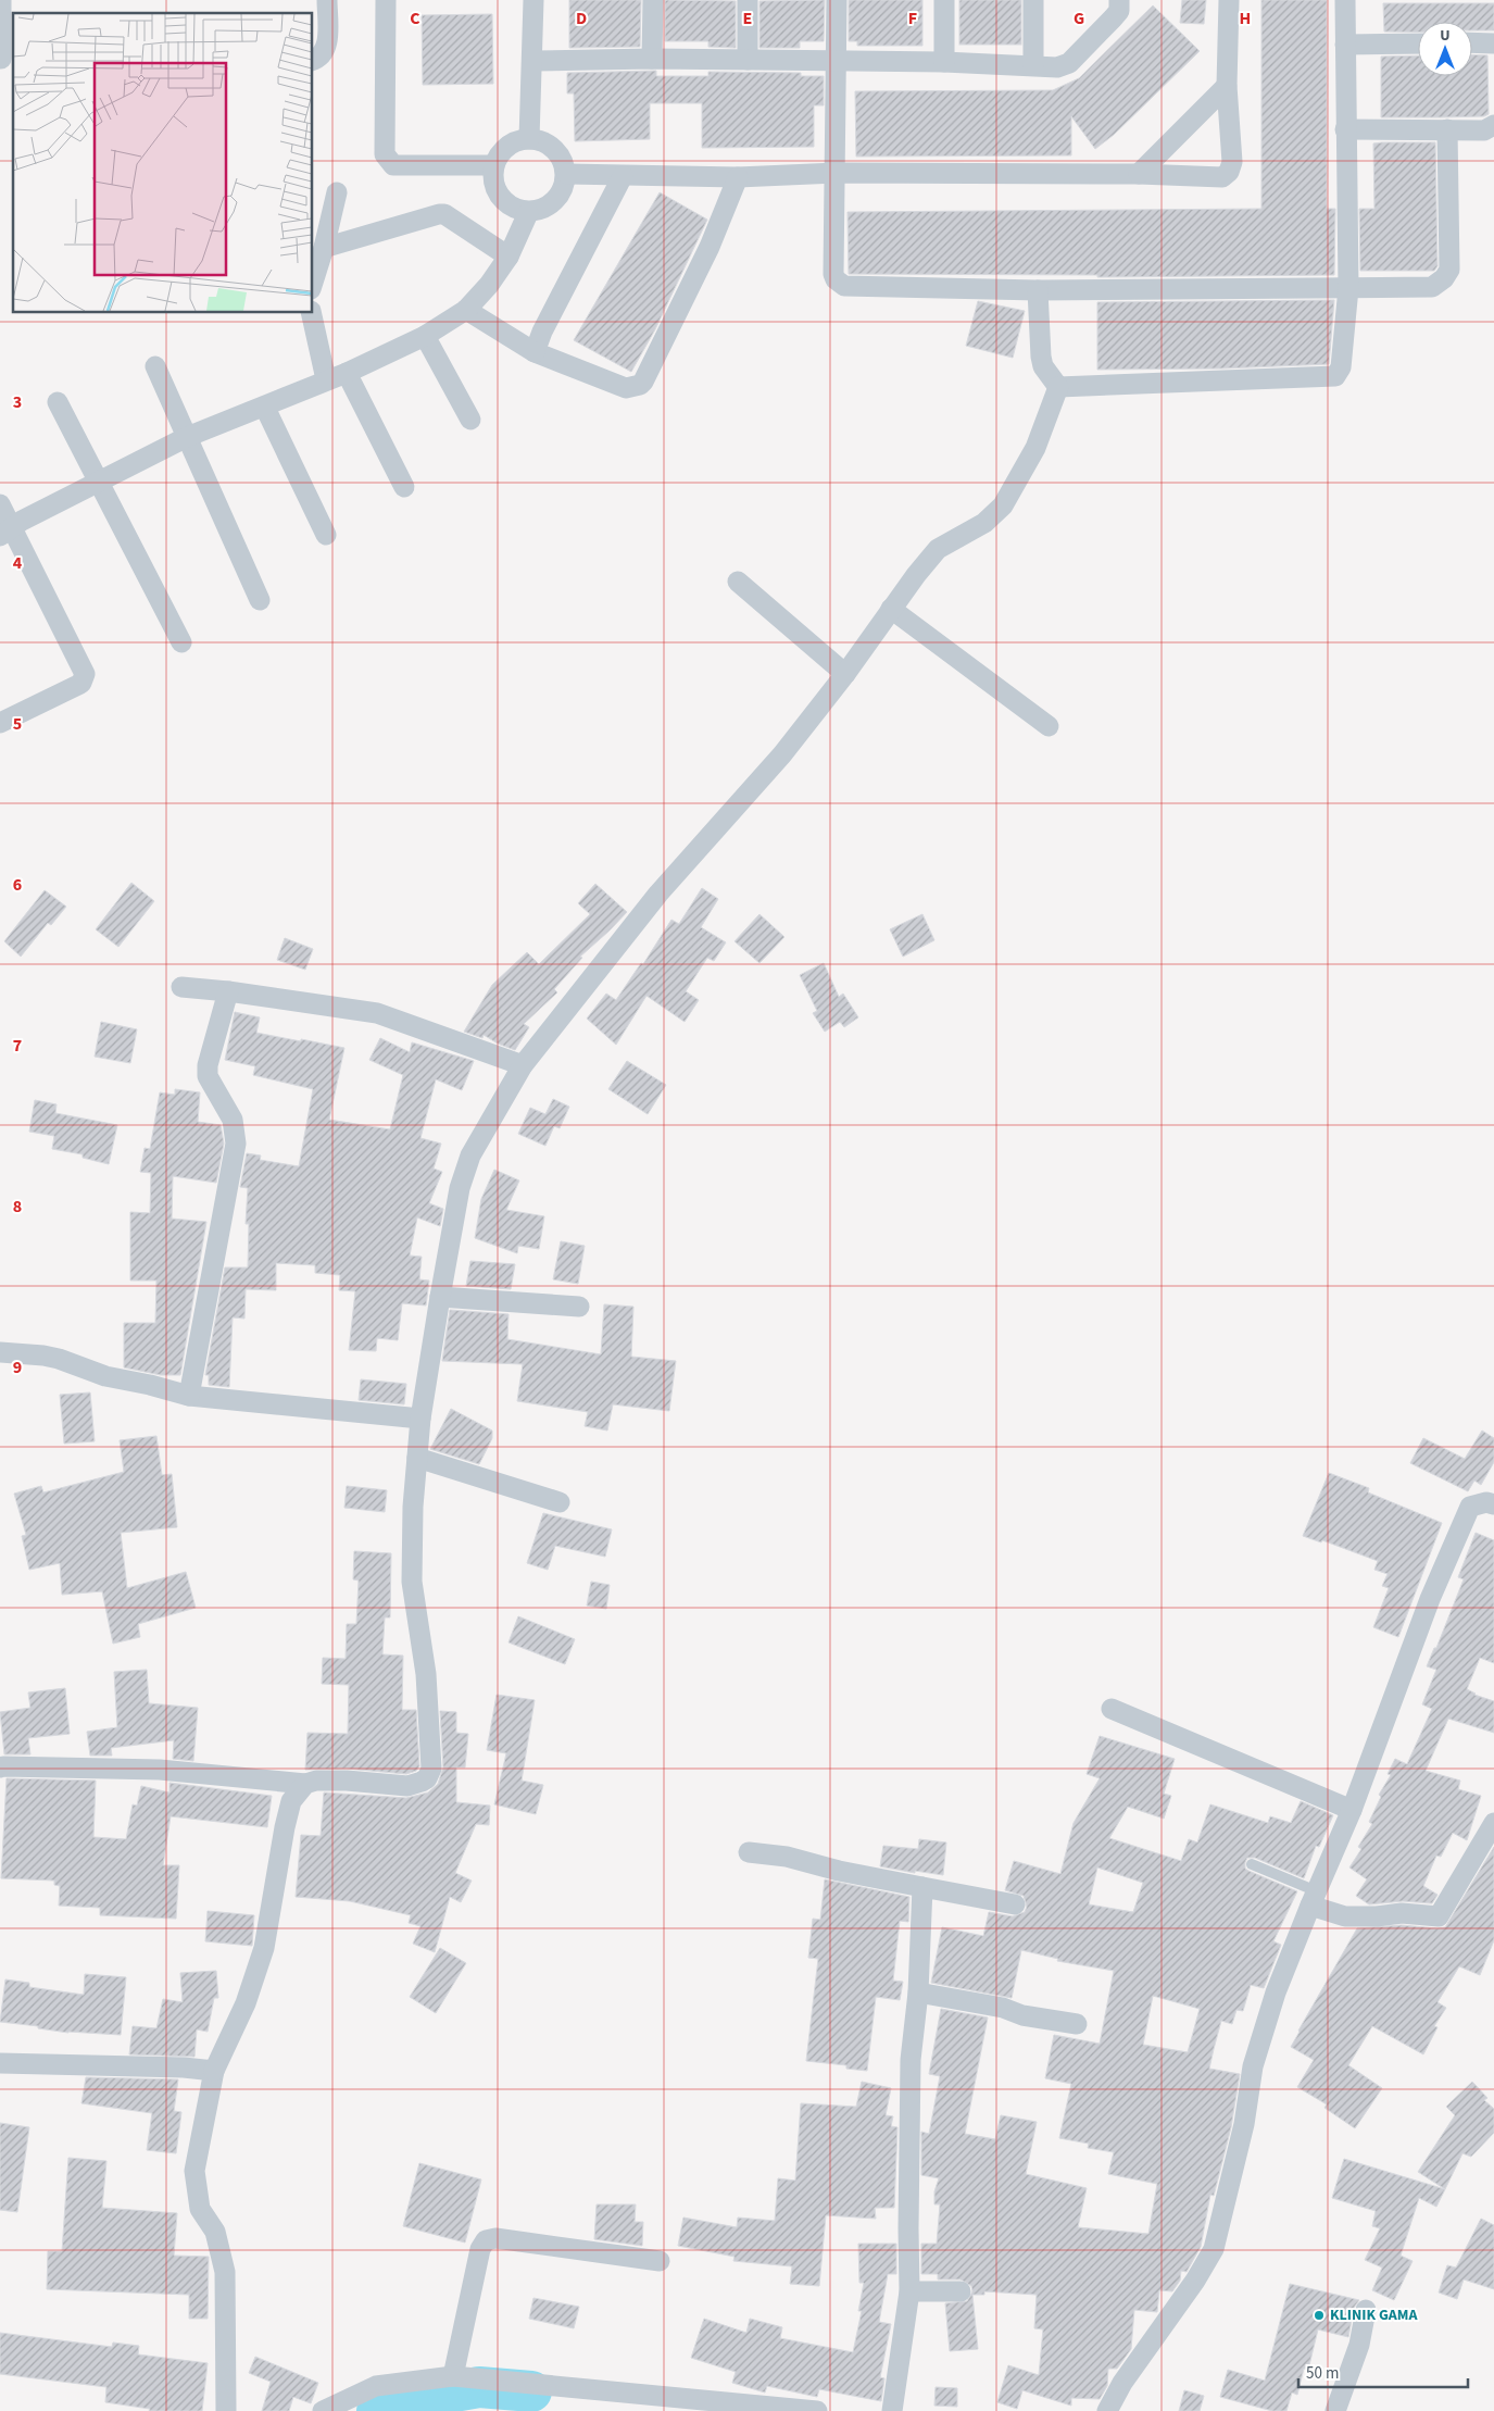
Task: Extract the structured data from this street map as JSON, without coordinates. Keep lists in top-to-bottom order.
{
  "places": ["KLINIK GAMA"],
  "scale_bar": "50 m",
  "north": "top",
  "grid": {
    "columns": [
      "C",
      "D",
      "E",
      "F",
      "G",
      "H"
    ],
    "rows": [
      "3",
      "4",
      "5",
      "6",
      "7",
      "8",
      "9"
    ]
  }
}
